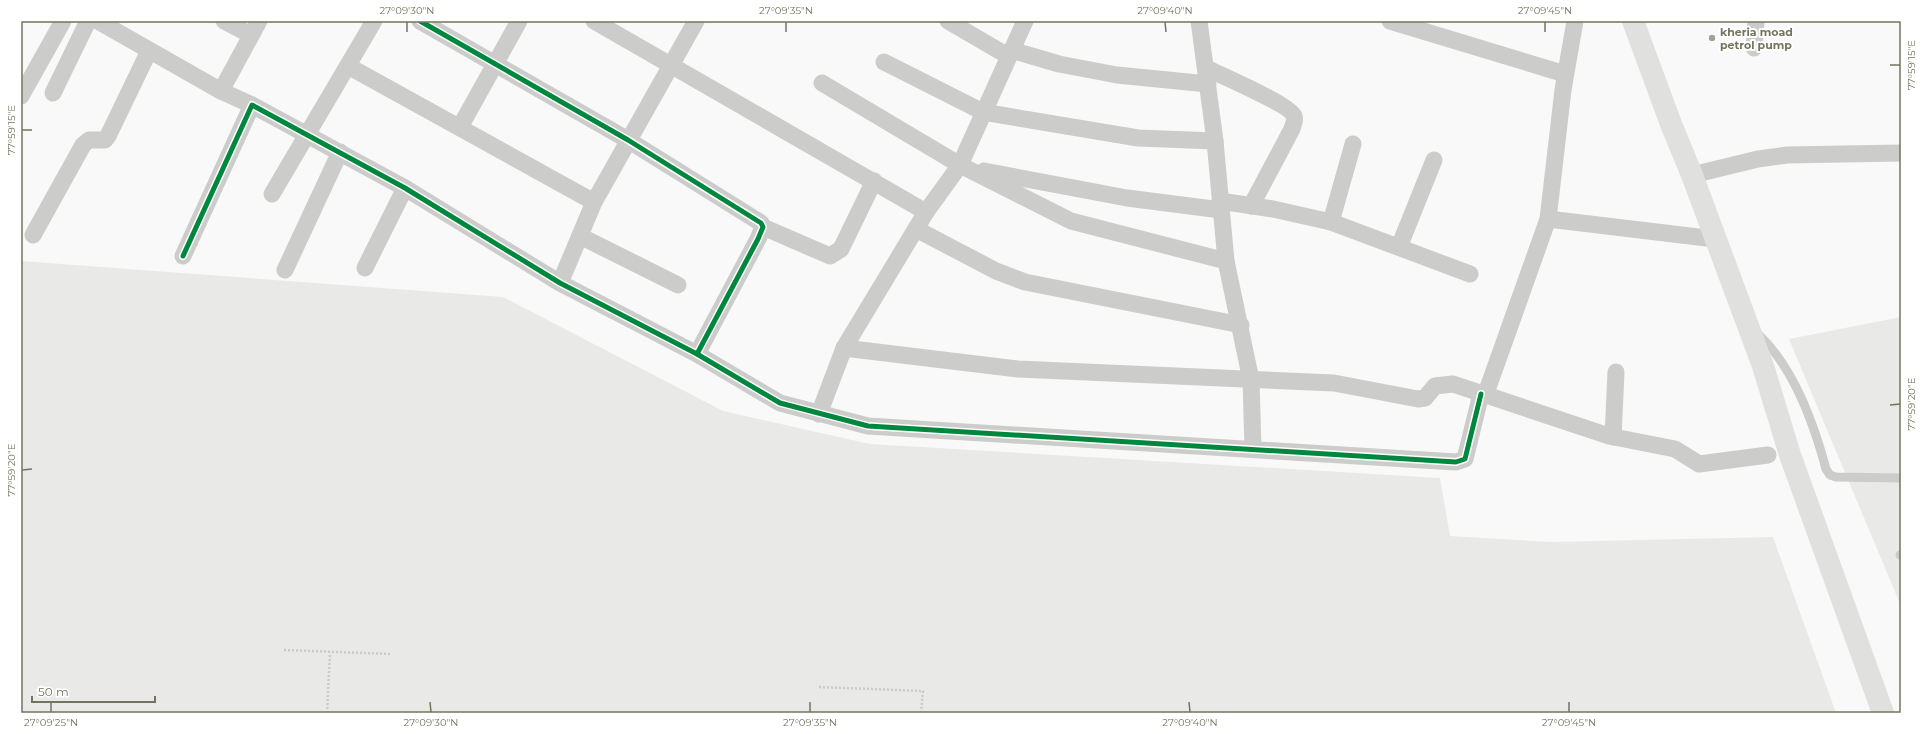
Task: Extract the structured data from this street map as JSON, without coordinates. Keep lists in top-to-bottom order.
{
  "places": ["kheria moad petrol pump"],
  "scale_bar": "50 m",
  "coordinates": [
    "27°09'30\"N",
    "27°09'35\"N",
    "27°09'40\"N",
    "27°09'45\"N",
    "77°59'15\"E",
    "77°59'20\"E",
    "27°09'25\"N"
  ]
}
